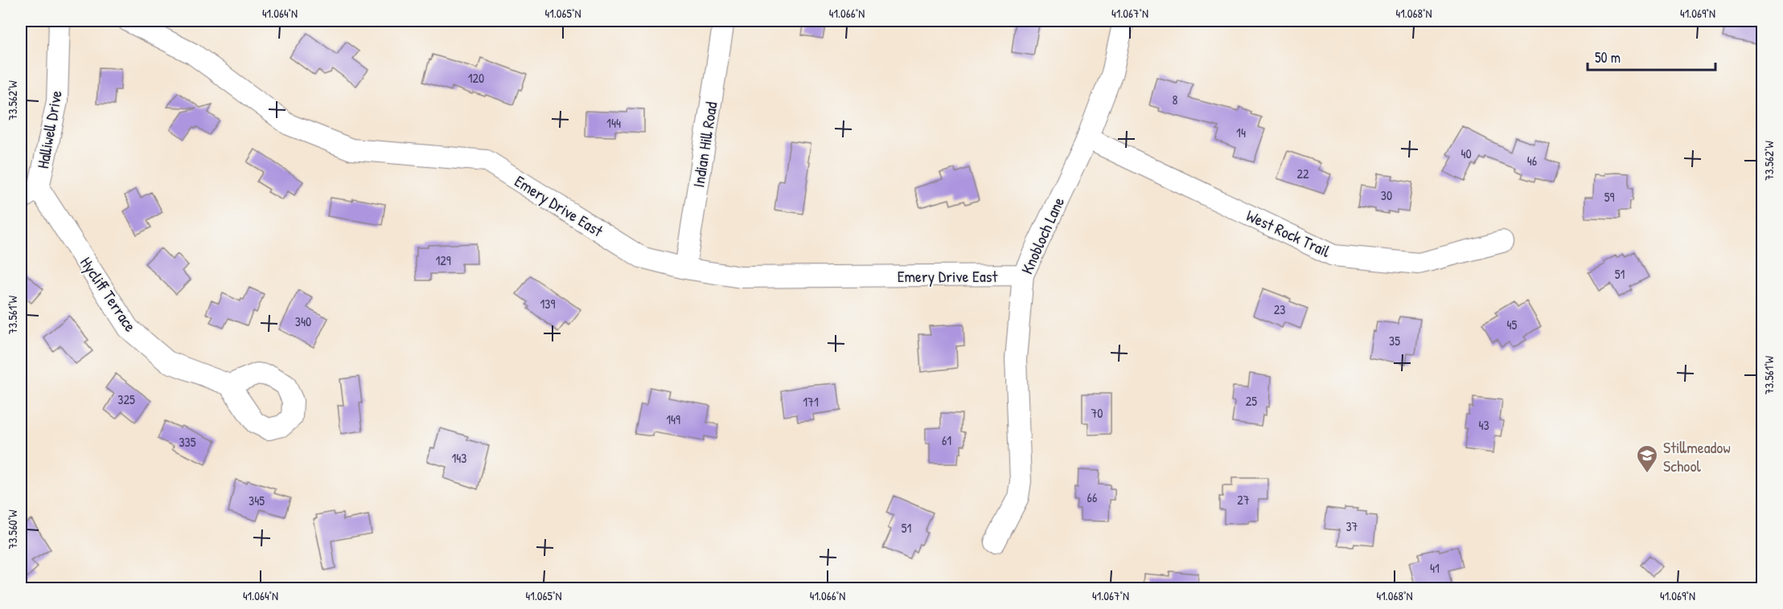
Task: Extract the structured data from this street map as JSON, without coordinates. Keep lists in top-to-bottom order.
{
  "streets": {
    "street": [
      "Halliwell Drive",
      "Indian Hill Road",
      "Emery Drive East",
      "West Rock Trail",
      "Knobloch Lane",
      "Hycliff Terrace"
    ]
  },
  "crossings": [
    ["Halliwell Drive", "Hycliff Terrace"],
    ["Indian Hill Road", "Emery Drive East"],
    ["Emery Drive East", "Knobloch Lane"],
    ["West Rock Trail", "Knobloch Lane"]
  ],
  "places": {
    "school or university": ["Stillmeadow School"]
  },
  "house_numbers": [
    "120",
    "8",
    "144",
    "14",
    "40",
    "46",
    "22",
    "30",
    "59",
    "129",
    "51",
    "139",
    "23",
    "340",
    "45",
    "35",
    "325",
    "25",
    "171",
    "70",
    "149",
    "43",
    "61",
    "335",
    "143",
    "66",
    "27",
    "345",
    "37",
    "51",
    "41"
  ],
  "scale_bar": "50 m",
  "coordinates": [
    "41.064°N",
    "41.065°N",
    "41.066°N",
    "41.067°N",
    "41.068°N",
    "41.069°N",
    "73.562°W",
    "73.561°W",
    "73.560°W"
  ]
}
